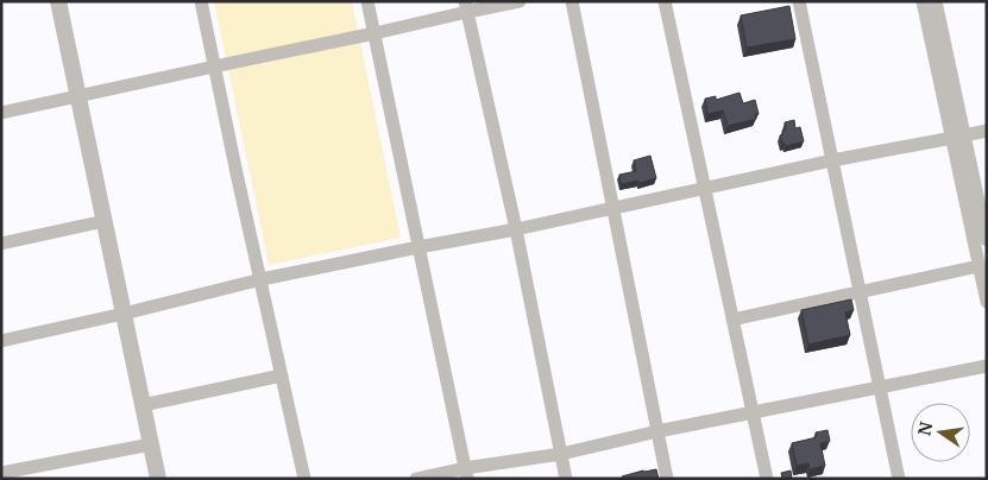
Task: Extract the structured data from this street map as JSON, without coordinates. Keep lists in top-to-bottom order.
{
  "north": "left"
}
